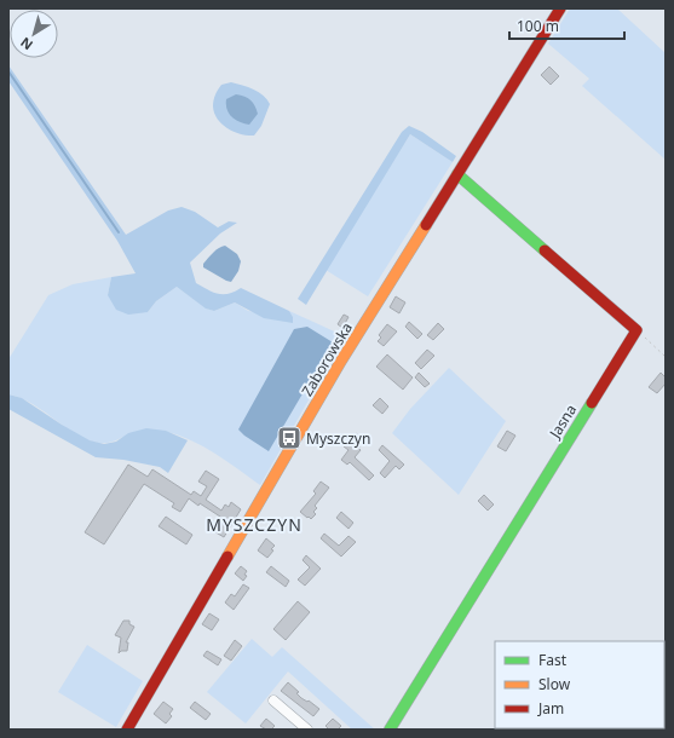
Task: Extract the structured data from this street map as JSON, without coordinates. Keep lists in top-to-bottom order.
{
  "streets": {
    "main road": ["Zaborowska", "Jasna"]
  },
  "districts": ["MYSZCZYN"],
  "places": {
    "bus stop": ["Myszczyn"]
  },
  "legend": ["Fast", "Slow", "Jam"],
  "scale_bar": "100 m",
  "north": "bottom left"
}
